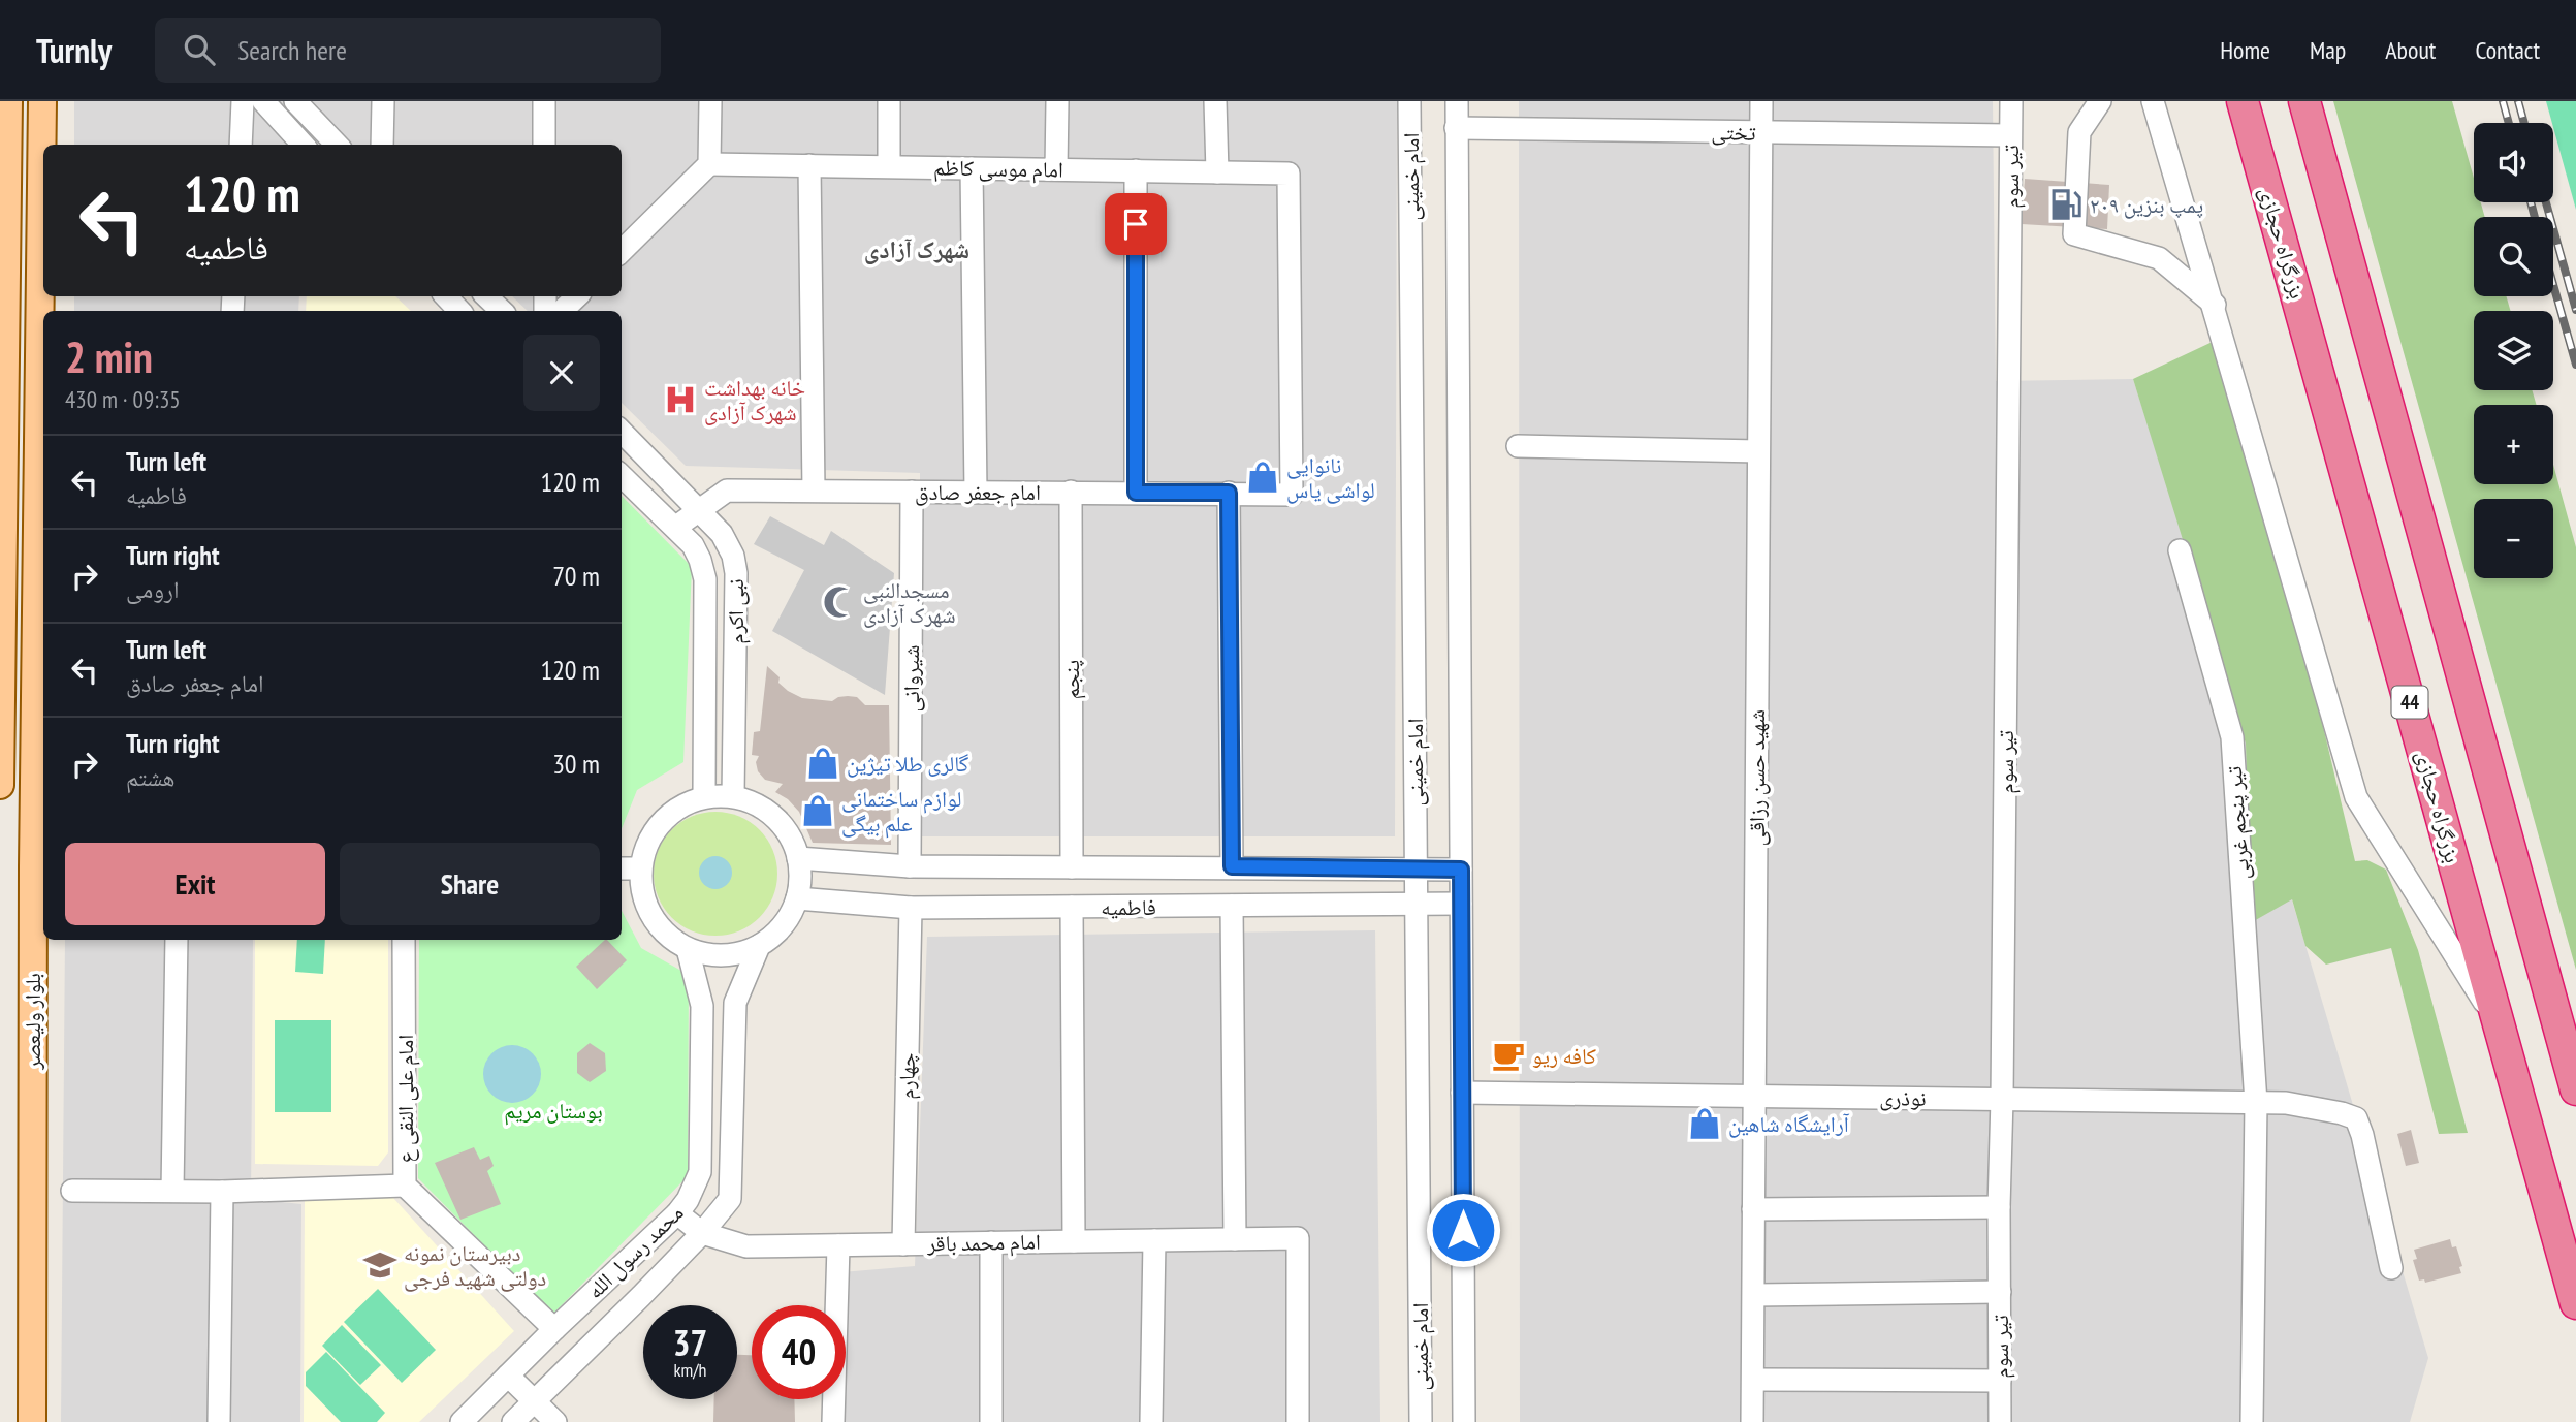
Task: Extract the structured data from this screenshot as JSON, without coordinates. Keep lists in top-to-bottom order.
{
  "streets": {
    "highway": ["بزرگراه حجازی", "44"],
    "main road": ["بلوار ولیعصر"],
    "street": [
      "تختی",
      "امام موسی کاظم",
      "امام خمینی",
      "تیر سوم",
      "امام جعفر صادق",
      "نبی اکرم",
      "شیروانی",
      "پنجم",
      "شهید حسن رزاقی",
      "تیر پنجم غربی",
      "فاطمیه",
      "چهارم",
      "نوذری",
      "امام علی النقی ع",
      "امام محمد باقر",
      "محمد رسول الله"
    ]
  },
  "crossings": [
    ["تختی", "امام خمینی"],
    ["تختی", "تیر سوم"],
    ["تختی", "شهید حسن رزاقی"],
    ["امام موسی کاظم", "امام جعفر صادق"],
    ["امام خمینی", "فاطمیه"],
    ["امام خمینی", "نوذری"],
    ["تیر سوم", "نوذری"],
    ["امام جعفر صادق", "نبی اکرم"],
    ["امام جعفر صادق", "شیروانی"],
    ["امام جعفر صادق", "پنجم"],
    ["نبی اکرم", "فاطمیه"],
    ["نبی اکرم", "محمد رسول الله"],
    ["شیروانی", "فاطمیه"],
    ["پنجم", "فاطمیه"],
    ["شهید حسن رزاقی", "نوذری"],
    ["تیر پنجم غربی", "نوذری"],
    ["فاطمیه", "چهارم"],
    ["فاطمیه", "محمد رسول الله"],
    ["چهارم", "امام محمد باقر"],
    ["امام علی النقی ع", "محمد رسول الله"],
    ["امام محمد باقر", "محمد رسول الله"]
  ],
  "districts": ["شهرک آزادی"],
  "parks": ["بوستان مریم"],
  "places": {
    "fuel station": ["پمپ بنزین ۲۰۹"],
    "hospital": ["خانه بهداشت شهرک آزادی"],
    "shop": [
      "نانوایی لواشی یاس",
      "گالری طلا تیژین",
      "لوازم ساختمانی علم بیگی",
      "آرایشگاه شاهین"
    ],
    "mosque": ["مسجدالنبی شهرک آزادی"],
    "cafe": ["کافه ریو"],
    "school or university": ["دبیرستان نمونه دولتی شهید فرجی"]
  },
  "page": {
    "header": "Turnly",
    "search": "Search here",
    "nav": [
      "Home",
      "Map",
      "About",
      "Contact"
    ],
    "map_buttons": ["+", "−"],
    "turn": ["120 m", "فاطمیه"],
    "heading": ["2 min", "430 m · 09:35"],
    "list": [
      {
        "name": "Turn left",
        "note": "فاطمیه",
        "value": "120 m"
      },
      {
        "name": "Turn right",
        "note": "ارومی",
        "value": "70 m"
      },
      {
        "name": "Turn left",
        "note": "امام جعفر صادق",
        "value": "120 m"
      },
      {
        "name": "Turn right",
        "note": "هشتم",
        "value": "30 m"
      }
    ],
    "buttons": ["Exit", "Share"],
    "speed": "37 km/h",
    "limit": "40"
  }
}
